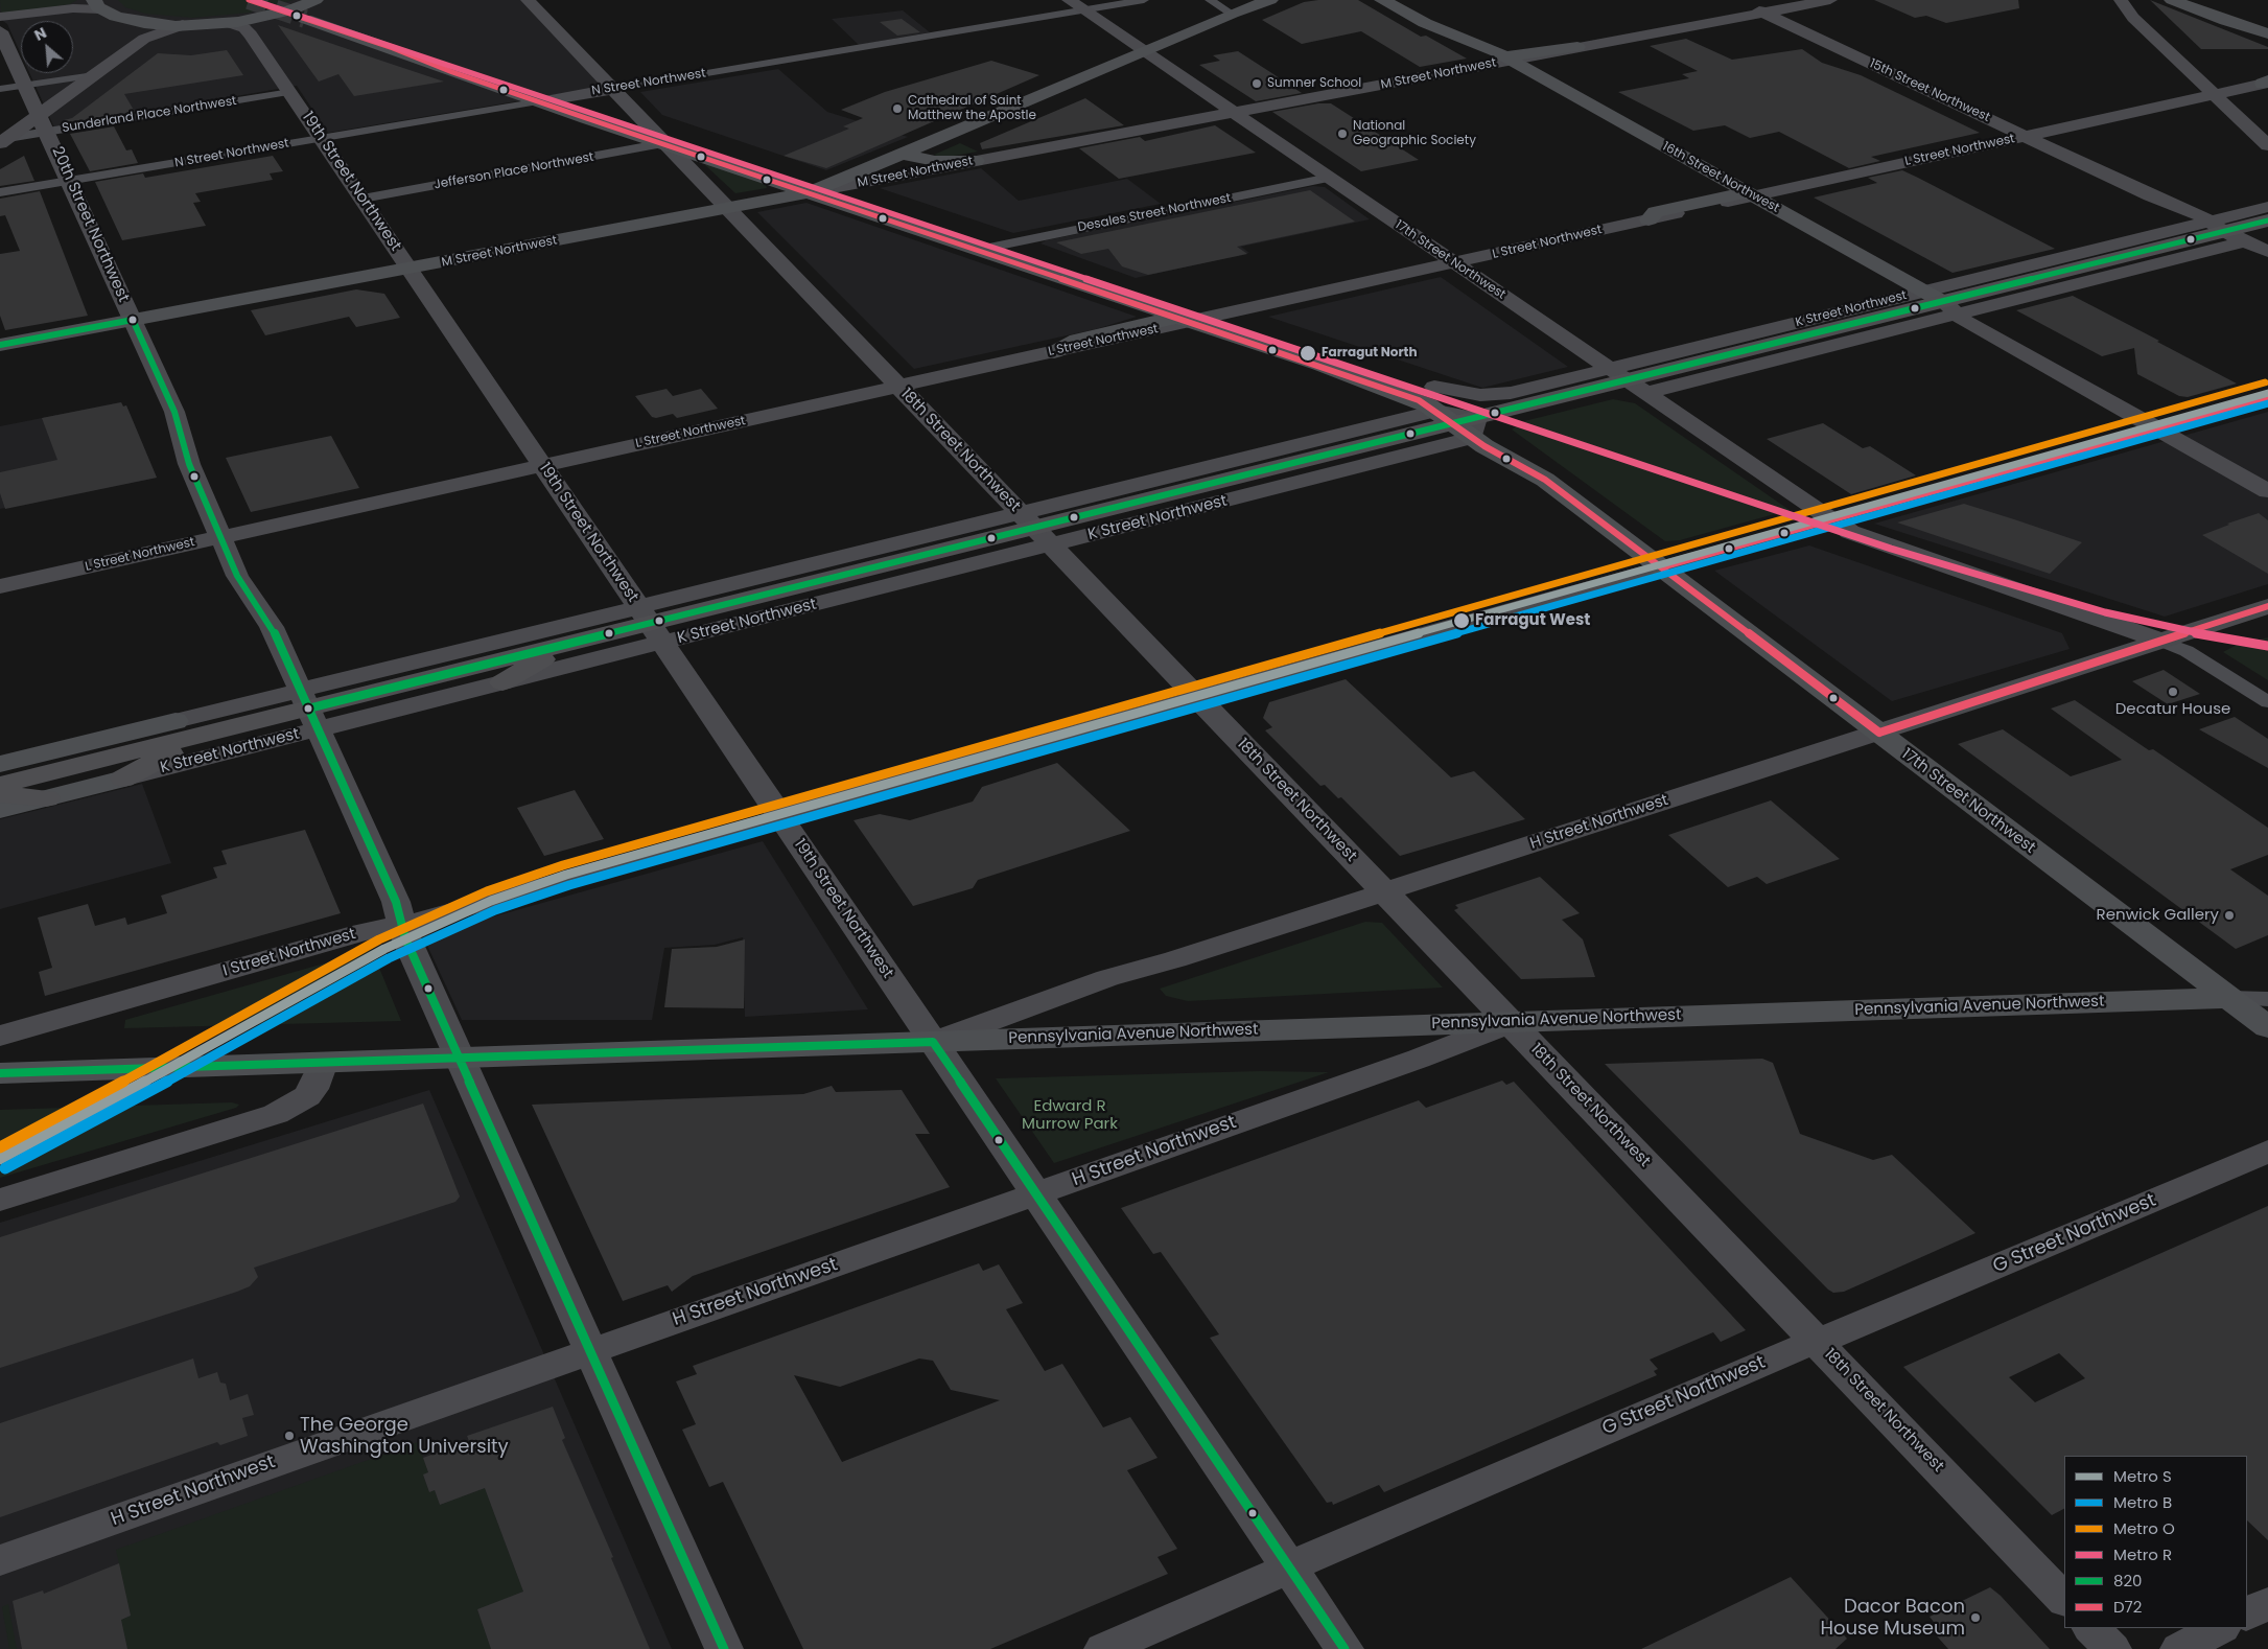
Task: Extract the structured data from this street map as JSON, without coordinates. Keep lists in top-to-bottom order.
{
  "streets": {
    "highway": ["K Street Northwest"],
    "main road": [
      "M Street Northwest",
      "N Street Northwest",
      "15th Street Northwest",
      "L Street Northwest",
      "16th Street Northwest",
      "19th Street Northwest",
      "20th Street Northwest",
      "17th Street Northwest",
      "18th Street Northwest",
      "H Street Northwest",
      "I Street Northwest",
      "Pennsylvania Avenue Northwest",
      "G Street Northwest"
    ],
    "street": ["Sunderland Place Northwest", "Jefferson Place Northwest", "Desales Street Northwest"]
  },
  "crossings": [
    ["M Street Northwest", "16th Street Northwest"],
    ["M Street Northwest", "19th Street Northwest"],
    ["M Street Northwest", "20th Street Northwest"],
    ["M Street Northwest", "17th Street Northwest"],
    ["M Street Northwest", "18th Street Northwest"],
    ["N Street Northwest", "19th Street Northwest"],
    ["N Street Northwest", "20th Street Northwest"],
    ["N Street Northwest", "17th Street Northwest"],
    ["N Street Northwest", "18th Street Northwest"],
    ["15th Street Northwest", "L Street Northwest"],
    ["15th Street Northwest", "K Street Northwest"],
    ["Sunderland Place Northwest", "19th Street Northwest"],
    ["Sunderland Place Northwest", "20th Street Northwest"],
    ["L Street Northwest", "16th Street Northwest"],
    ["L Street Northwest", "19th Street Northwest"],
    ["L Street Northwest", "20th Street Northwest"],
    ["L Street Northwest", "17th Street Northwest"],
    ["L Street Northwest", "18th Street Northwest"],
    ["Jefferson Place Northwest", "19th Street Northwest"],
    ["Jefferson Place Northwest", "18th Street Northwest"],
    ["16th Street Northwest", "K Street Northwest"],
    ["16th Street Northwest", "I Street Northwest"],
    ["19th Street Northwest", "K Street Northwest"],
    ["19th Street Northwest", "H Street Northwest"],
    ["19th Street Northwest", "I Street Northwest"],
    ["19th Street Northwest", "Pennsylvania Avenue Northwest"],
    ["19th Street Northwest", "G Street Northwest"],
    ["Desales Street Northwest", "17th Street Northwest"],
    ["20th Street Northwest", "K Street Northwest"],
    ["20th Street Northwest", "H Street Northwest"],
    ["20th Street Northwest", "I Street Northwest"],
    ["20th Street Northwest", "Pennsylvania Avenue Northwest"],
    ["17th Street Northwest", "K Street Northwest"],
    ["17th Street Northwest", "H Street Northwest"],
    ["17th Street Northwest", "I Street Northwest"],
    ["17th Street Northwest", "Pennsylvania Avenue Northwest"],
    ["K Street Northwest", "18th Street Northwest"],
    ["18th Street Northwest", "H Street Northwest"],
    ["18th Street Northwest", "I Street Northwest"],
    ["18th Street Northwest", "Pennsylvania Avenue Northwest"],
    ["18th Street Northwest", "G Street Northwest"],
    ["H Street Northwest", "Pennsylvania Avenue Northwest"]
  ],
  "parks": ["Edward R Murrow Park"],
  "places": [
    "Sumner School",
    "Cathedral of Saint Matthew the Apostle",
    "National Geographic Society",
    "Farragut North",
    "Farragut West",
    "Decatur House",
    "Renwick Gallery",
    "The George Washington University",
    "Dacor Bacon House Museum"
  ],
  "lines": [
    "metro line R",
    "transit line D72",
    "transit line 820",
    "metro line O",
    "metro line S",
    "metro line B"
  ],
  "legend": [
    "Metro S",
    "Metro B",
    "Metro O",
    "Metro R",
    "820",
    "D72"
  ],
  "north": "top left"
}
